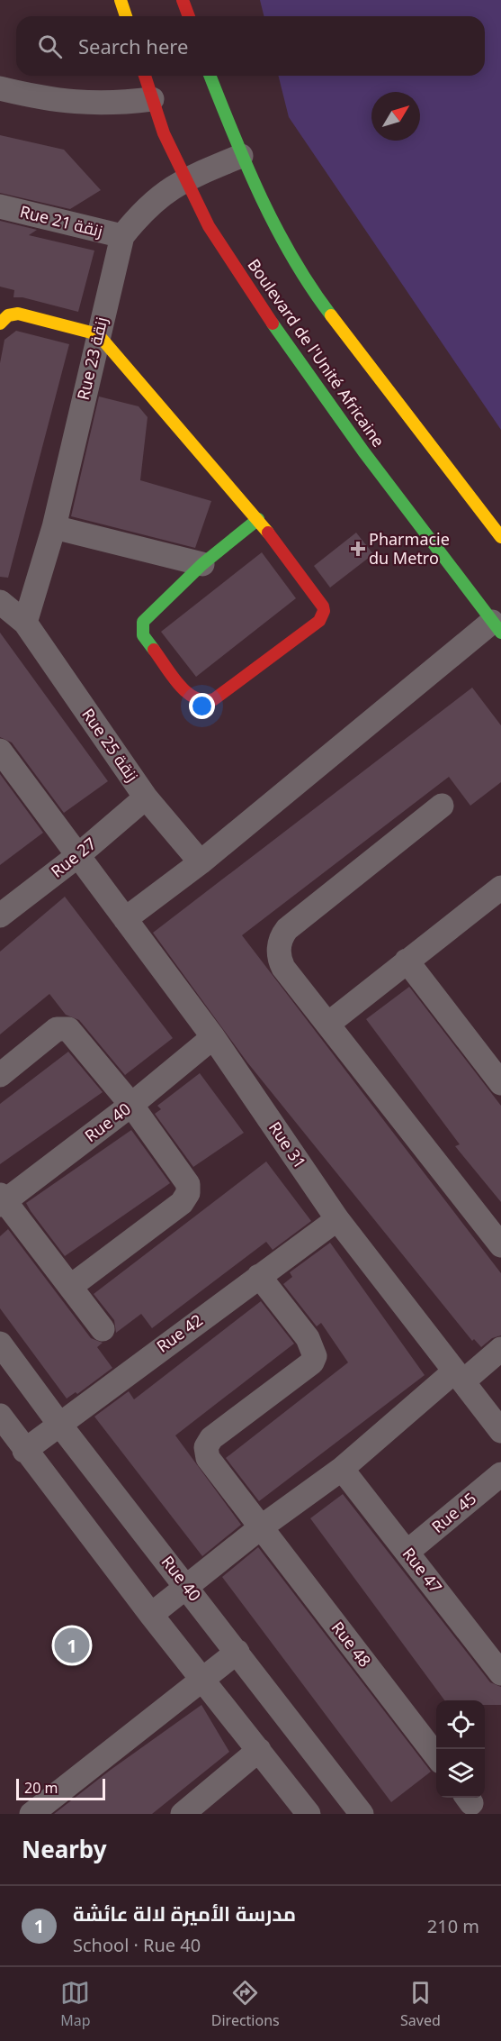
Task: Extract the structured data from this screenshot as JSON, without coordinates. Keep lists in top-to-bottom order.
{
  "streets": {
    "main road": ["Boulevard de l'Unité Africaine"],
    "street": [
      "Rue 21 زنقة",
      "Rue 23 زنقة",
      "Rue 25 زنقة",
      "Rue 27",
      "Rue 40",
      "Rue 31",
      "Rue 42",
      "Rue 45",
      "Rue 47",
      "Rue 48"
    ]
  },
  "crossings": [
    ["Rue 21 زنقة", "Rue 23 زنقة"],
    ["Boulevard de l'Unité Africaine", "Rue 23 زنقة"],
    ["Rue 23 زنقة", "Rue 25 زنقة"],
    ["Rue 25 زنقة", "Rue 27"],
    ["Rue 27", "Rue 31"],
    ["Rue 40", "Rue 31"],
    ["Rue 40", "Rue 42"],
    ["Rue 31", "Rue 42"],
    ["Rue 42", "Rue 48"],
    ["Rue 45", "Rue 47"]
  ],
  "places": {
    "health": ["Pharmacie du Metro"]
  },
  "scale_bar": "20 m",
  "north": "top right",
  "page": {
    "search": "Search here",
    "pins": "1",
    "scale": "20 m",
    "heading": "Nearby",
    "list": [
      {
        "mark": "1",
        "name": "مدرسة الأميرة لالة عائشة",
        "note": "School · Rue 40",
        "value": "210 m"
      }
    ],
    "nav": ["Map", "Directions", "Saved"]
  }
}
